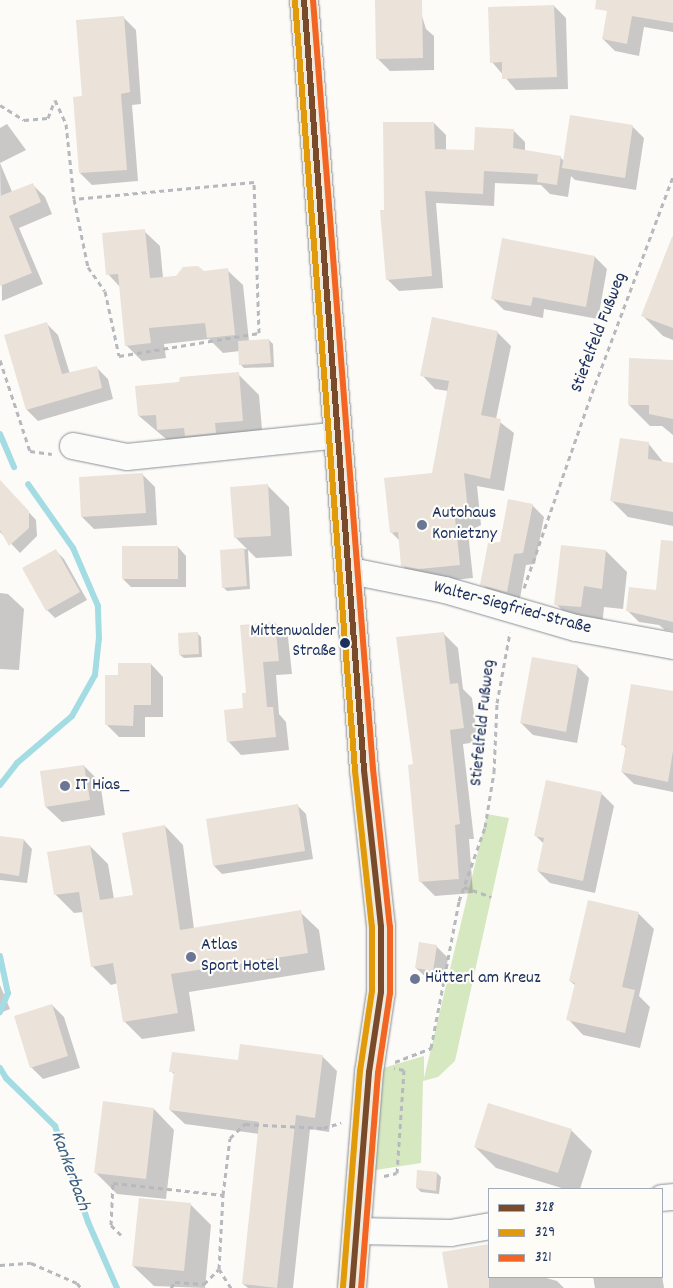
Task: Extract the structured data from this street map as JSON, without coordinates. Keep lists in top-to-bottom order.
{
  "streets": {
    "street": ["Walter-Siegfried-Straße"],
    "path": ["Stiefelfeld Fußweg"]
  },
  "crossings": [
    ["Stiefelfeld Fußweg", "Walter-Siegfried-Straße"]
  ],
  "water": ["Kankerbach"],
  "places": [
    "Autohaus Konietzny",
    "Mittenwalder Straße",
    "IT Hias_",
    "Atlas Sport Hotel",
    "Hütterl am Kreuz"
  ],
  "lines": ["transit line 328", "transit line 321", "transit line 329"],
  "legend": ["328", "329", "321"]
}
